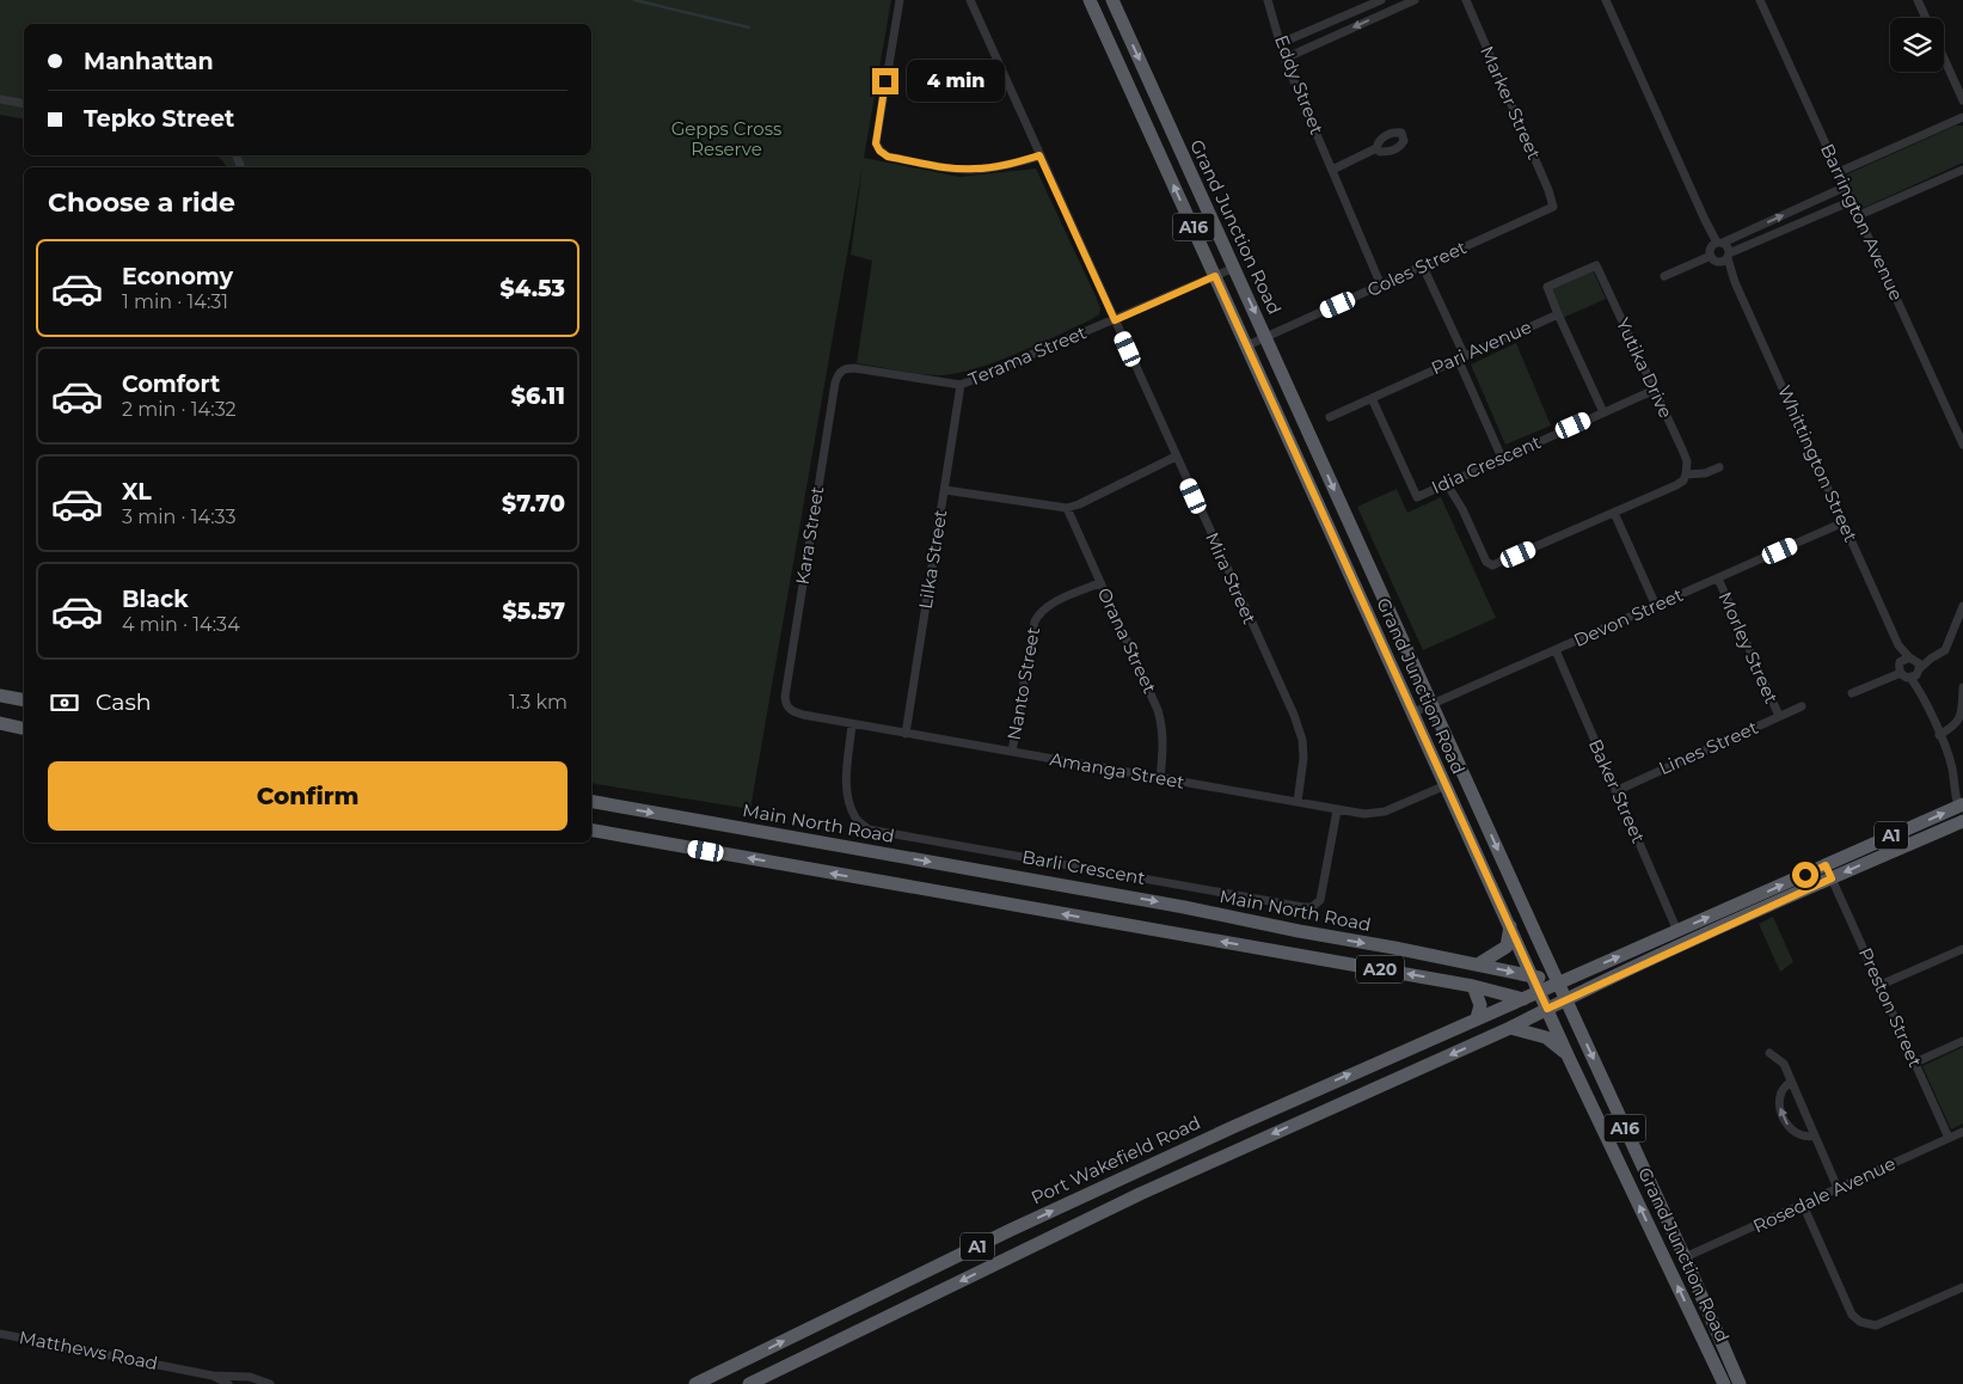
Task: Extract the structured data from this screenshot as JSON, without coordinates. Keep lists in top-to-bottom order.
{
  "streets": {
    "highway": [
      "A16",
      "Grand Junction Road",
      "Main North Road",
      "A1",
      "A20",
      "Port Wakefield Road"
    ],
    "street": [
      "Eddy Street",
      "Marker Street",
      "Barrington Avenue",
      "Coles Street",
      "Pari Avenue",
      "Terama Street",
      "Yutika Drive",
      "Whittington Street",
      "Idia Crescent",
      "Kara Street",
      "Lilka Street",
      "Mira Street",
      "Devon Street",
      "Orana Street",
      "Morley Street",
      "Nanto Street",
      "Lines Street",
      "Amanga Street",
      "Baker Street",
      "Barli Crescent",
      "Preston Street",
      "Rosedale Avenue",
      "Matthews Road"
    ]
  },
  "crossings": [
    ["Eddy Street", "Coles Street"],
    ["Marker Street", "Coles Street"],
    ["Grand Junction Road", "Coles Street"],
    ["Grand Junction Road", "Terama Street"],
    ["Grand Junction Road", "Devon Street"],
    ["Grand Junction Road", "Amanga Street"],
    ["Grand Junction Road", "Main North Road"],
    ["Grand Junction Road", "A1"],
    ["Grand Junction Road", "A20"],
    ["Grand Junction Road", "Port Wakefield Road"],
    ["Grand Junction Road", "Rosedale Avenue"],
    ["Pari Avenue", "Yutika Drive"],
    ["Pari Avenue", "Idia Crescent"],
    ["Terama Street", "Kara Street"],
    ["Terama Street", "Lilka Street"],
    ["Terama Street", "Mira Street"],
    ["Yutika Drive", "Idia Crescent"],
    ["Whittington Street", "Devon Street"],
    ["Kara Street", "Amanga Street"],
    ["Lilka Street", "Amanga Street"],
    ["Mira Street", "Amanga Street"],
    ["Devon Street", "Morley Street"],
    ["Devon Street", "Baker Street"],
    ["Orana Street", "Nanto Street"],
    ["Orana Street", "Amanga Street"],
    ["Morley Street", "Lines Street"],
    ["Nanto Street", "Amanga Street"],
    ["Lines Street", "Baker Street"],
    ["Amanga Street", "Barli Crescent"],
    ["Baker Street", "A1"],
    ["Main North Road", "A1"],
    ["Main North Road", "Port Wakefield Road"],
    ["A1", "A20"],
    ["A1", "Preston Street"],
    ["A1", "Port Wakefield Road"],
    ["A20", "Port Wakefield Road"],
    ["Preston Street", "Rosedale Avenue"]
  ],
  "parks": ["Gepps Cross Reserve"],
  "page": {
    "banner": ["Manhattan", "Tepko Street"],
    "bubble": "4 min",
    "heading": "Choose a ride",
    "list": [
      {
        "name": "Economy",
        "note": "1 min · 14:31",
        "value": "$4.53"
      },
      {
        "name": "Comfort",
        "note": "2 min · 14:32",
        "value": "$6.11"
      },
      {
        "name": "XL",
        "note": "3 min · 14:33",
        "value": "$7.70"
      },
      {
        "name": "Black",
        "note": "4 min · 14:34",
        "value": "$5.57"
      }
    ],
    "pay": ["Cash", "1.3 km"],
    "buttons": "Confirm"
  }
}
